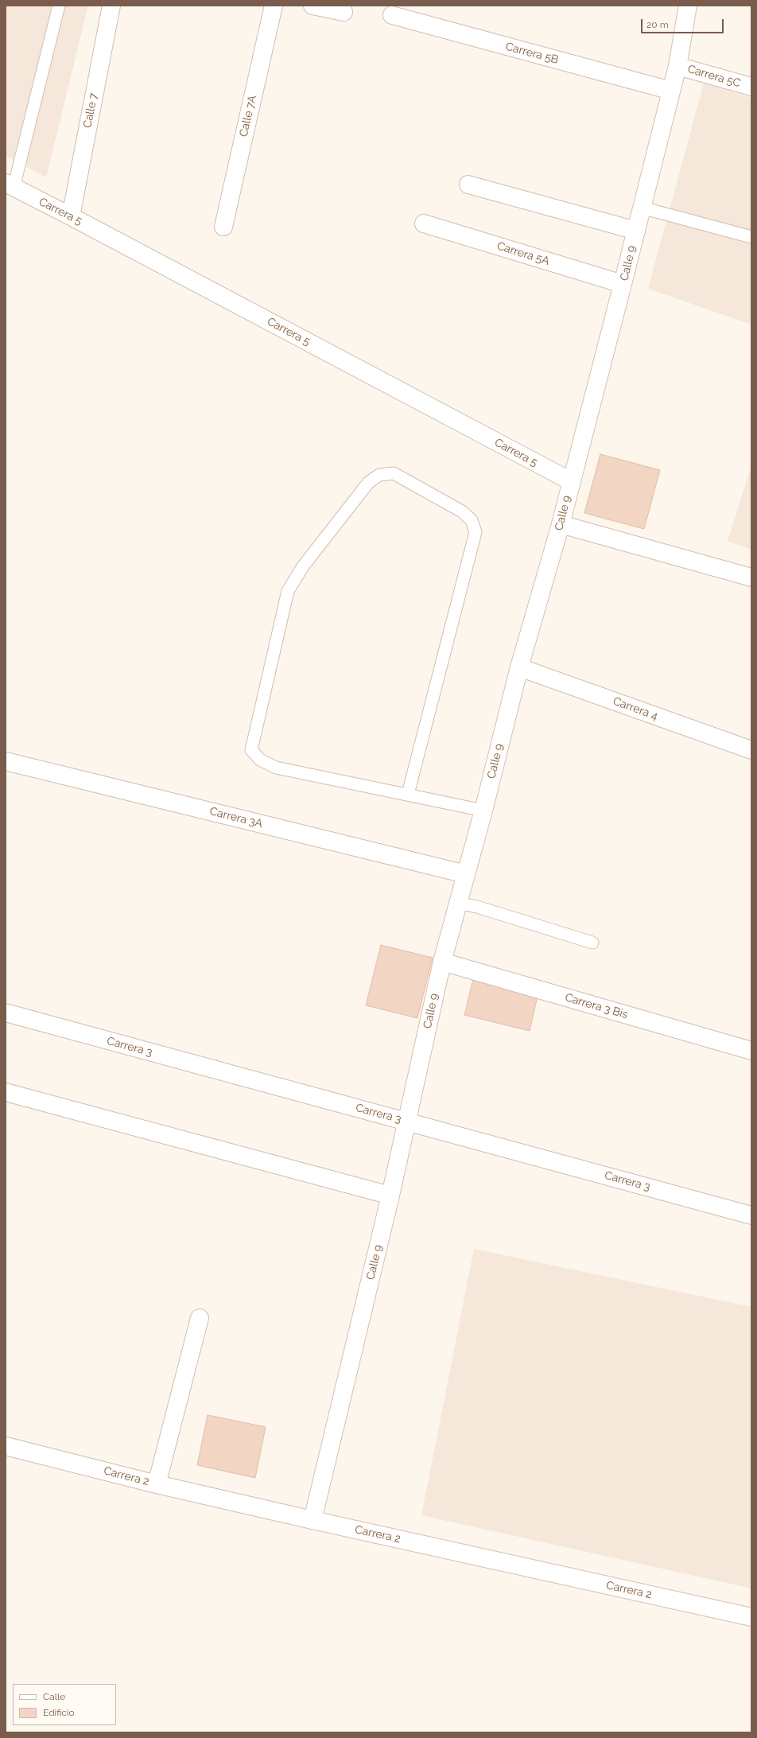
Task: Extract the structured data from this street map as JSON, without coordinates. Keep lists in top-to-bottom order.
{
  "streets": {
    "street": [
      "Carrera 5B",
      "Carrera 5C",
      "Calle 7",
      "Calle 7A",
      "Carrera 5",
      "Carrera 5A",
      "Calle 9",
      "Carrera 4",
      "Carrera 3A",
      "Carrera 3 Bis",
      "Carrera 3",
      "Carrera 2"
    ]
  },
  "crossings": [
    ["Carrera 5B", "Calle 9"],
    ["Carrera 5C", "Calle 9"],
    ["Calle 7", "Carrera 5"],
    ["Carrera 5", "Calle 9"],
    ["Carrera 5A", "Calle 9"],
    ["Calle 9", "Carrera 4"],
    ["Calle 9", "Carrera 3A"],
    ["Calle 9", "Carrera 3 Bis"],
    ["Calle 9", "Carrera 3"],
    ["Calle 9", "Carrera 2"]
  ],
  "legend": ["Calle", "Edificio"],
  "scale_bar": "20 m"
}
